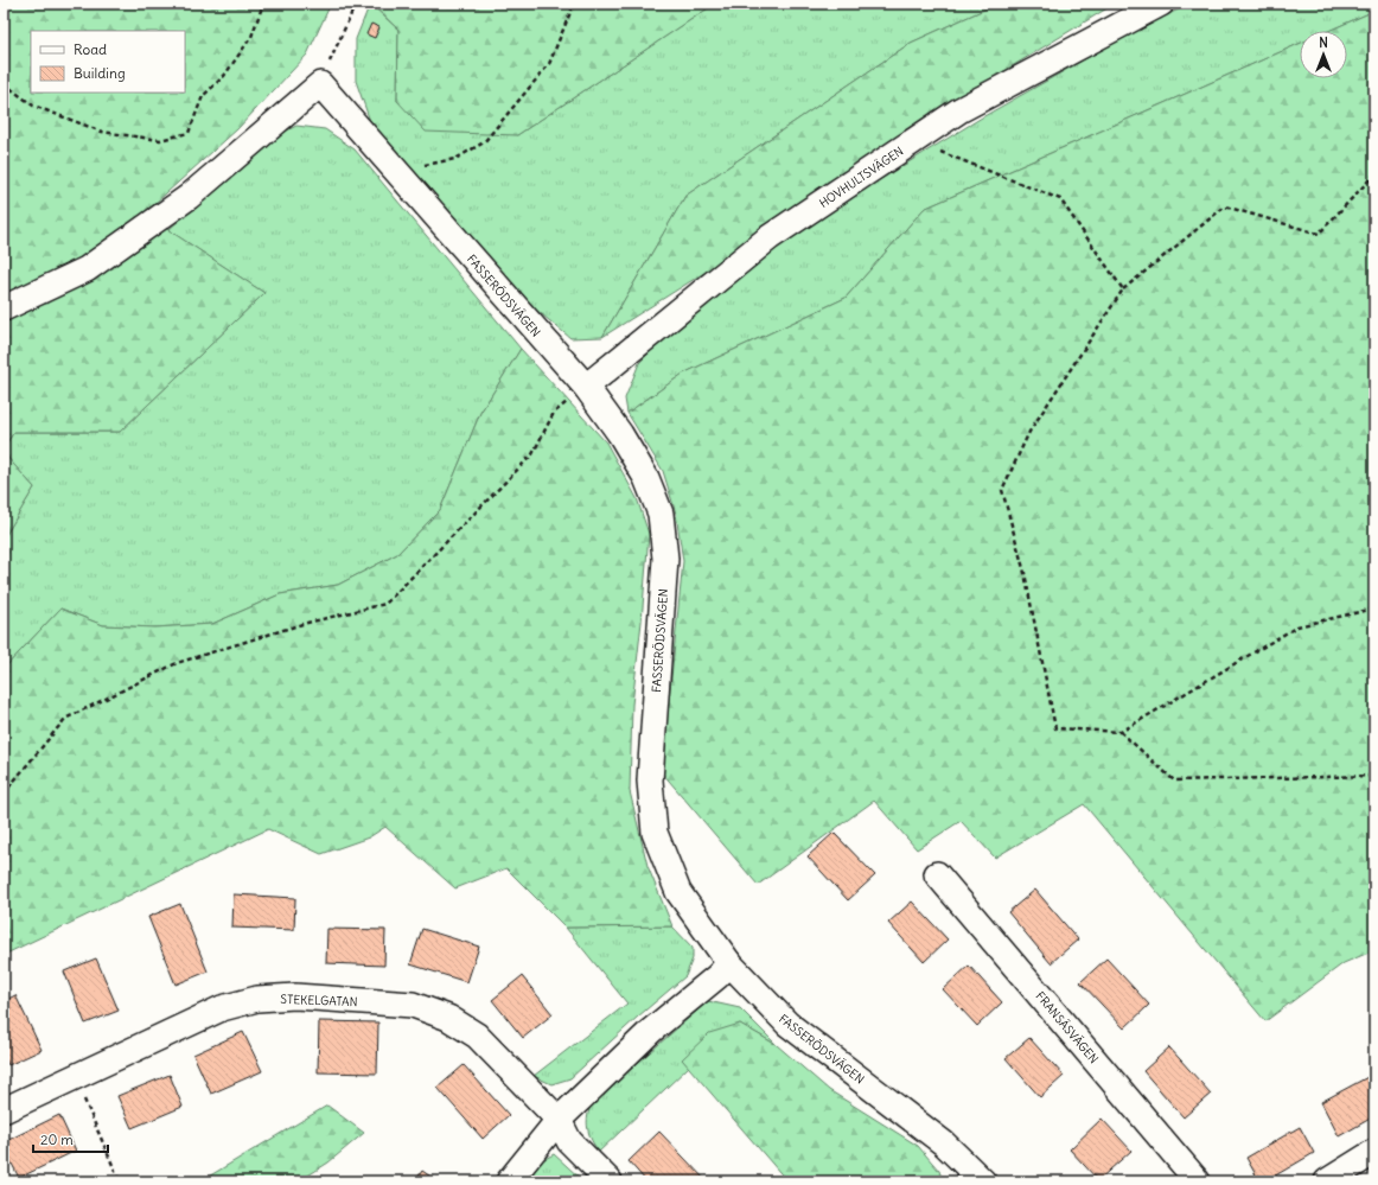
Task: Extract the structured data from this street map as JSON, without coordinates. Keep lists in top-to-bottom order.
{
  "streets": {
    "street": [
      "HOVHULTSVÄGEN",
      "FASSERÖDSVÄGEN",
      "STEKELGATAN",
      "FRANSÄSVÄGEN"
    ]
  },
  "crossings": [
    ["HOVHULTSVÄGEN", "FASSERÖDSVÄGEN"]
  ],
  "legend": ["Road", "Building"],
  "scale_bar": "20 m",
  "north": "top"
}
